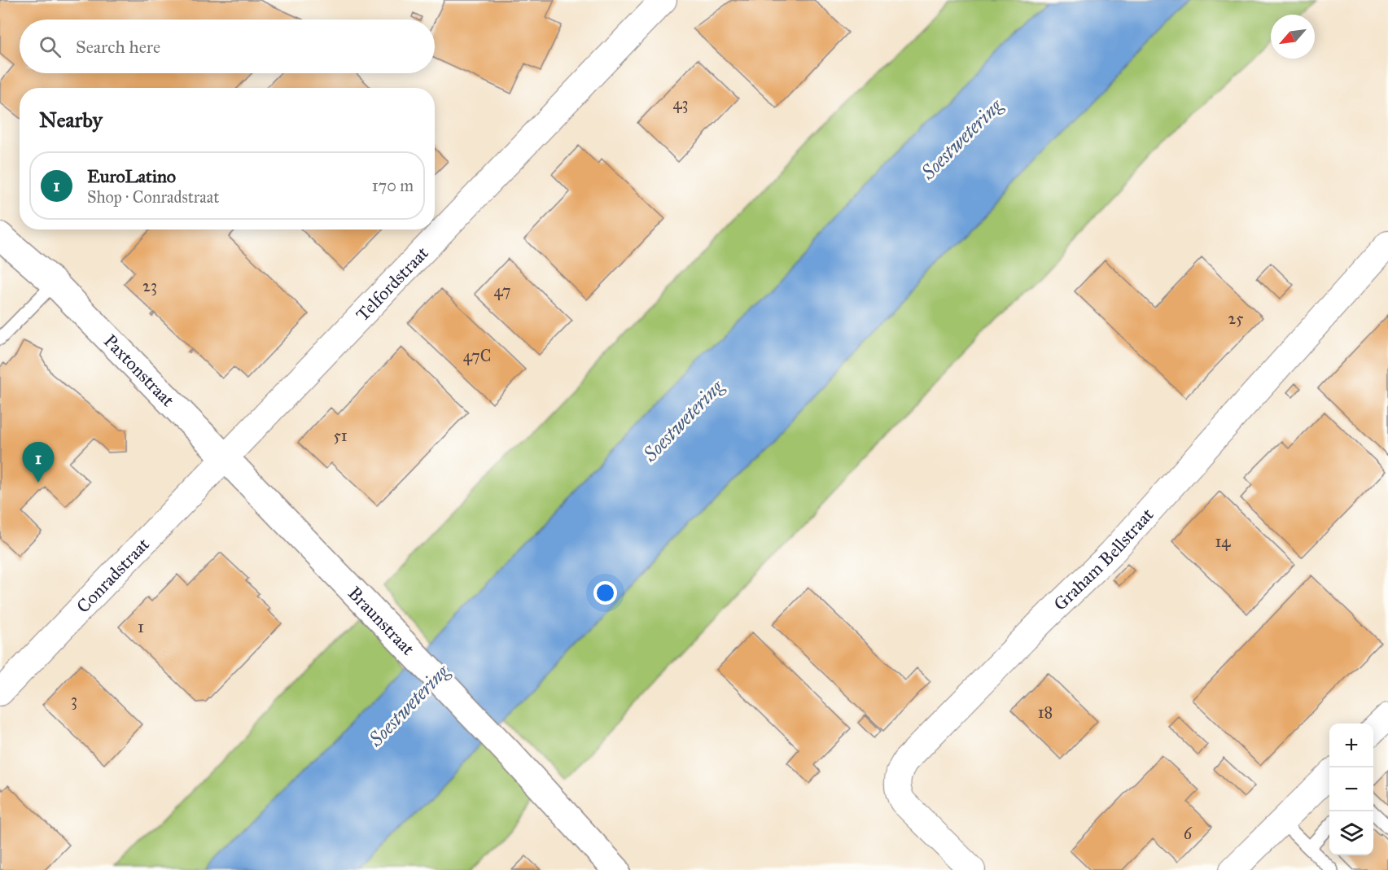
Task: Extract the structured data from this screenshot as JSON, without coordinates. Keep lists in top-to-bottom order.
{
  "streets": {
    "street": [
      "Telfordstraat",
      "Paxtonstraat",
      "Graham Bellstraat",
      "Conradstraat",
      "Braunstraat"
    ]
  },
  "crossings": [
    ["Telfordstraat", "Paxtonstraat"],
    ["Telfordstraat", "Conradstraat"],
    ["Telfordstraat", "Braunstraat"],
    ["Paxtonstraat", "Conradstraat"],
    ["Paxtonstraat", "Braunstraat"],
    ["Conradstraat", "Braunstraat"]
  ],
  "water": ["Soestwetering"],
  "house_numbers": [
    "43",
    "23",
    "47",
    "25",
    "47C",
    "51",
    "14",
    "1",
    "3",
    "18",
    "6"
  ],
  "north": "bottom left",
  "page": {
    "search": "Search here",
    "heading": "Nearby",
    "list": [
      {
        "mark": "1",
        "name": "EuroLatino",
        "note": "Shop · Conradstraat",
        "value": "170 m"
      }
    ],
    "pins": "1",
    "map_buttons": ["+", "−"]
  }
}
